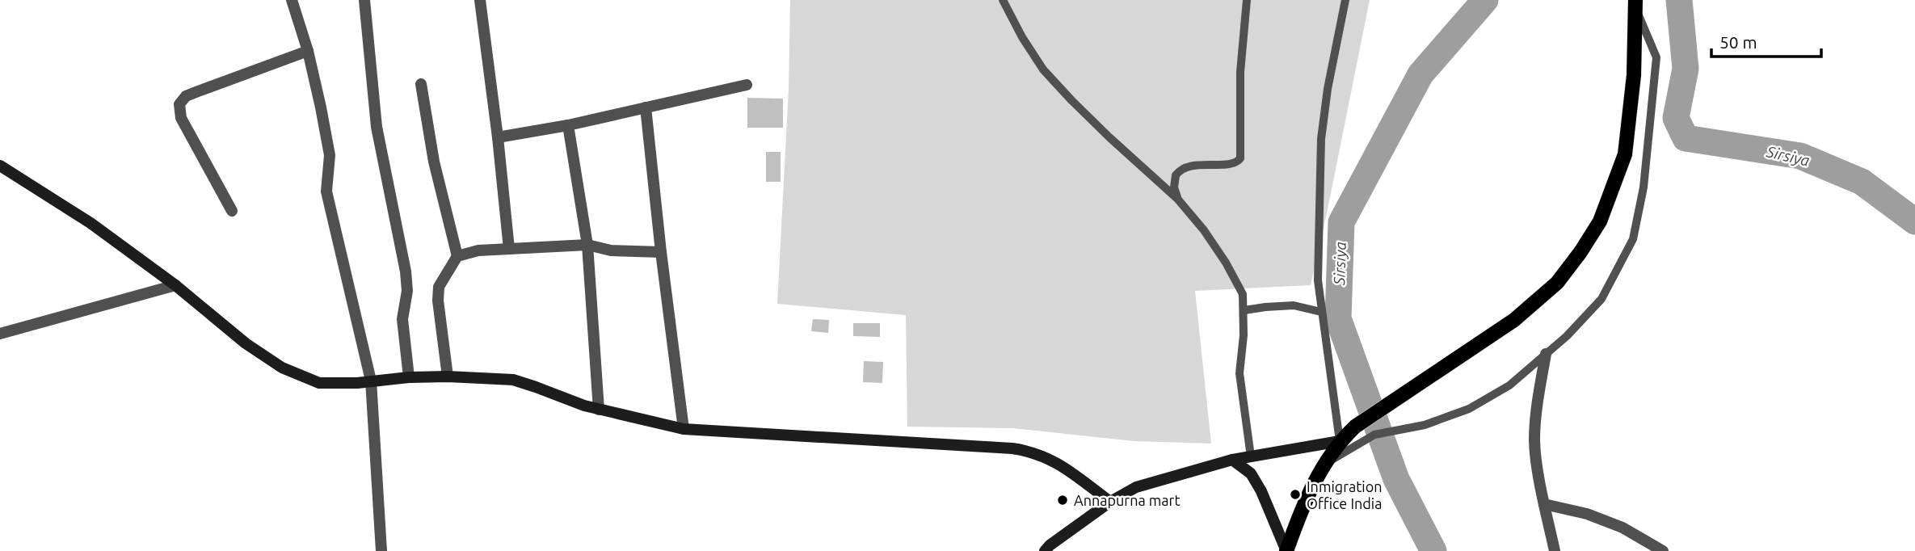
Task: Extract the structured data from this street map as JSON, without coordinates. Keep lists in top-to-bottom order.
{
  "water": ["Sirsiya"],
  "places": ["Inmigration Office India", "Annapurna mart"],
  "scale_bar": "50 m"
}
